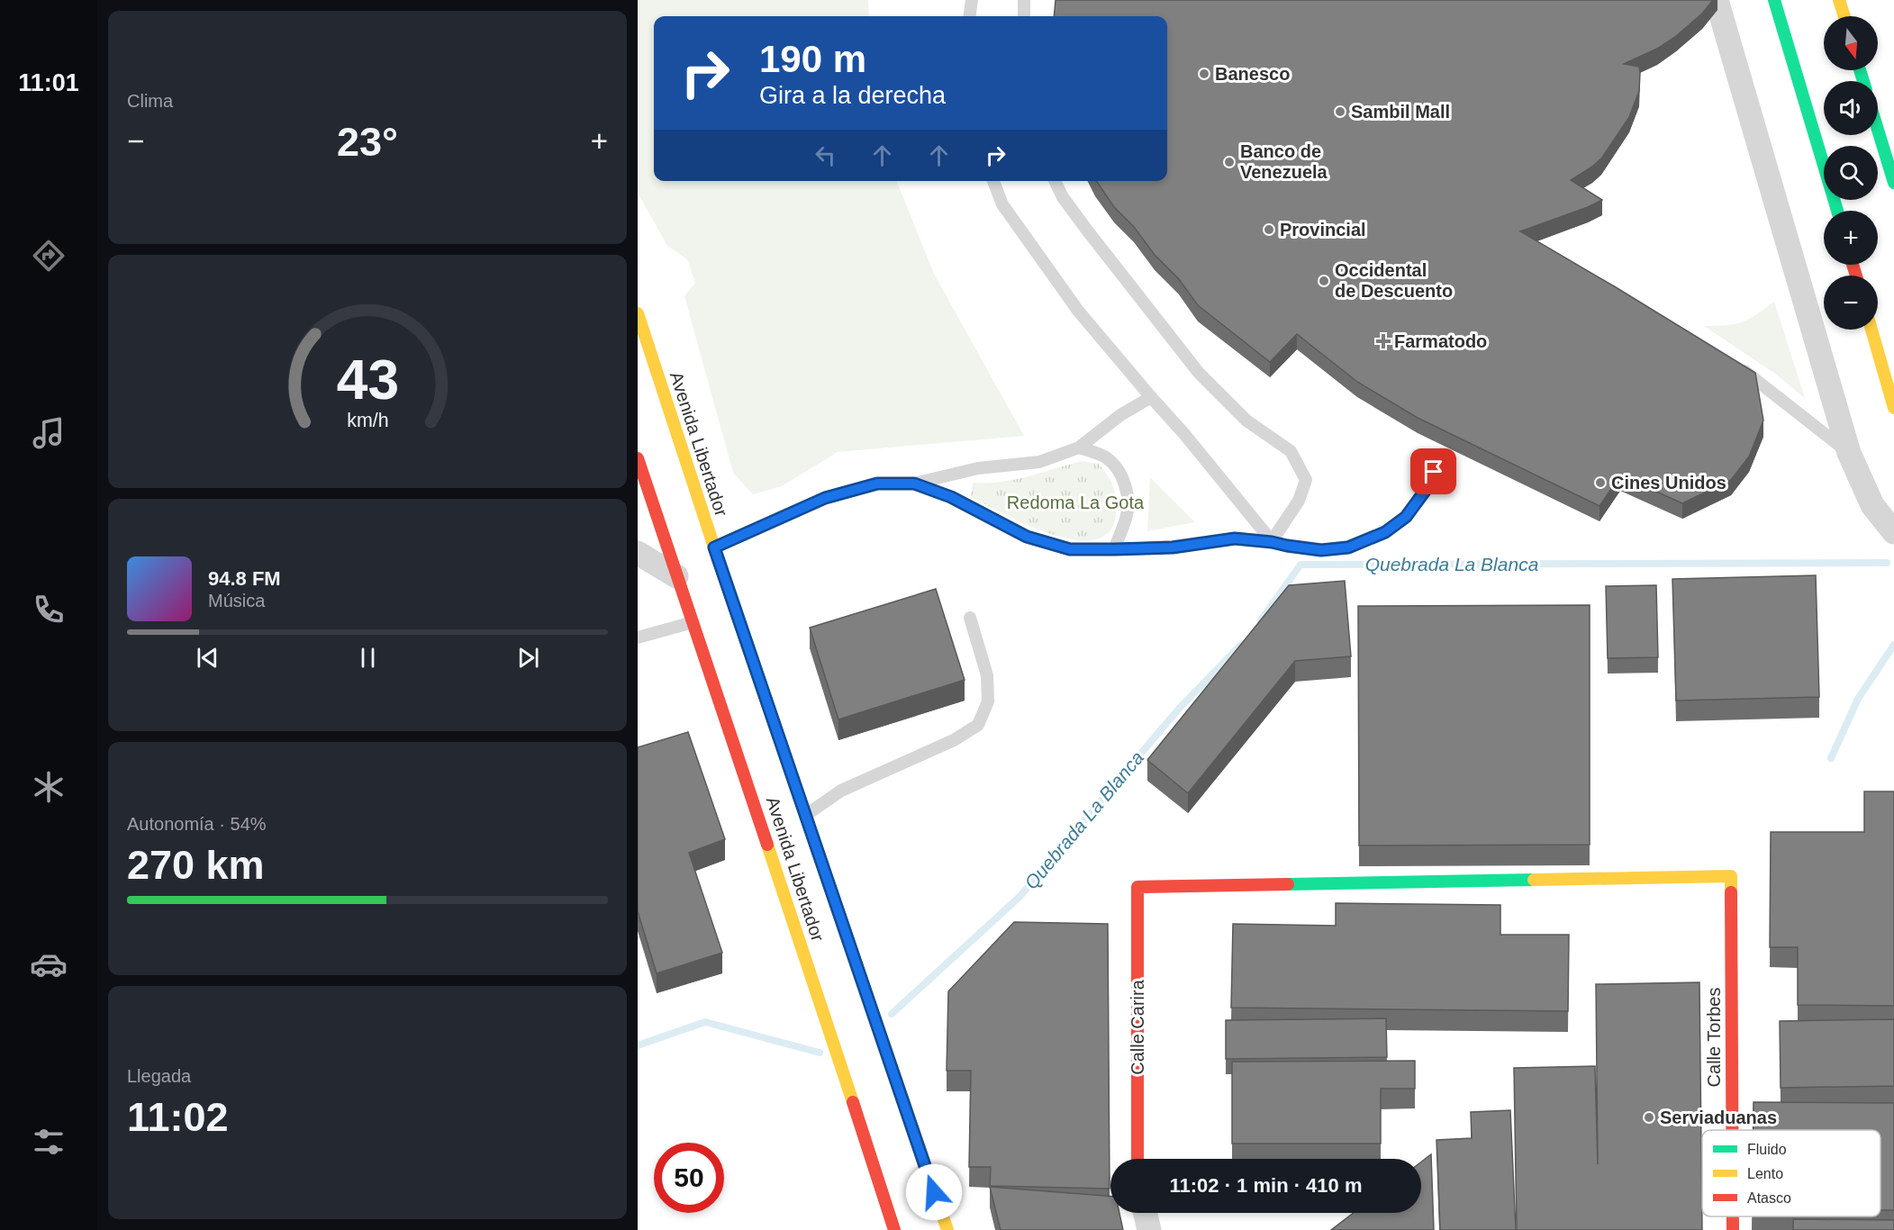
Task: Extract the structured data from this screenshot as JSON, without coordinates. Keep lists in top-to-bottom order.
{
  "streets": {
    "main road": ["Avenida Libertador", "Calle Carira", "Calle Torbes"]
  },
  "crossings": [
    ["Calle Carira", "Calle Torbes"]
  ],
  "water": ["Quebrada La Blanca"],
  "parks": ["Redoma La Gota"],
  "places": {
    "other": [
      "Banesco",
      "Sambil Mall",
      "Banco de Venezuela",
      "Provincial",
      "Occidental de Descuento",
      "Cines Unidos",
      "Serviaduanas"
    ],
    "health": ["Farmatodo"]
  },
  "legend": ["Fluido", "Lento", "Atasco"],
  "north": "bottom",
  "page": {
    "tabs": "11:01",
    "tile": [
      "Clima",
      ["Autonomía · 54%", "270 km"],
      ["Llegada", "11:02"]
    ],
    "map_buttons": ["+", "−"],
    "turn": ["190 m", "Gira a la derecha"],
    "heat": ["−", "23°", "+"],
    "song": ["94.8 FM", "Música"],
    "limit": "50",
    "trip": "11:02 · 1 min · 410 m",
    "gauge": ["43", "km/h"]
  }
}
